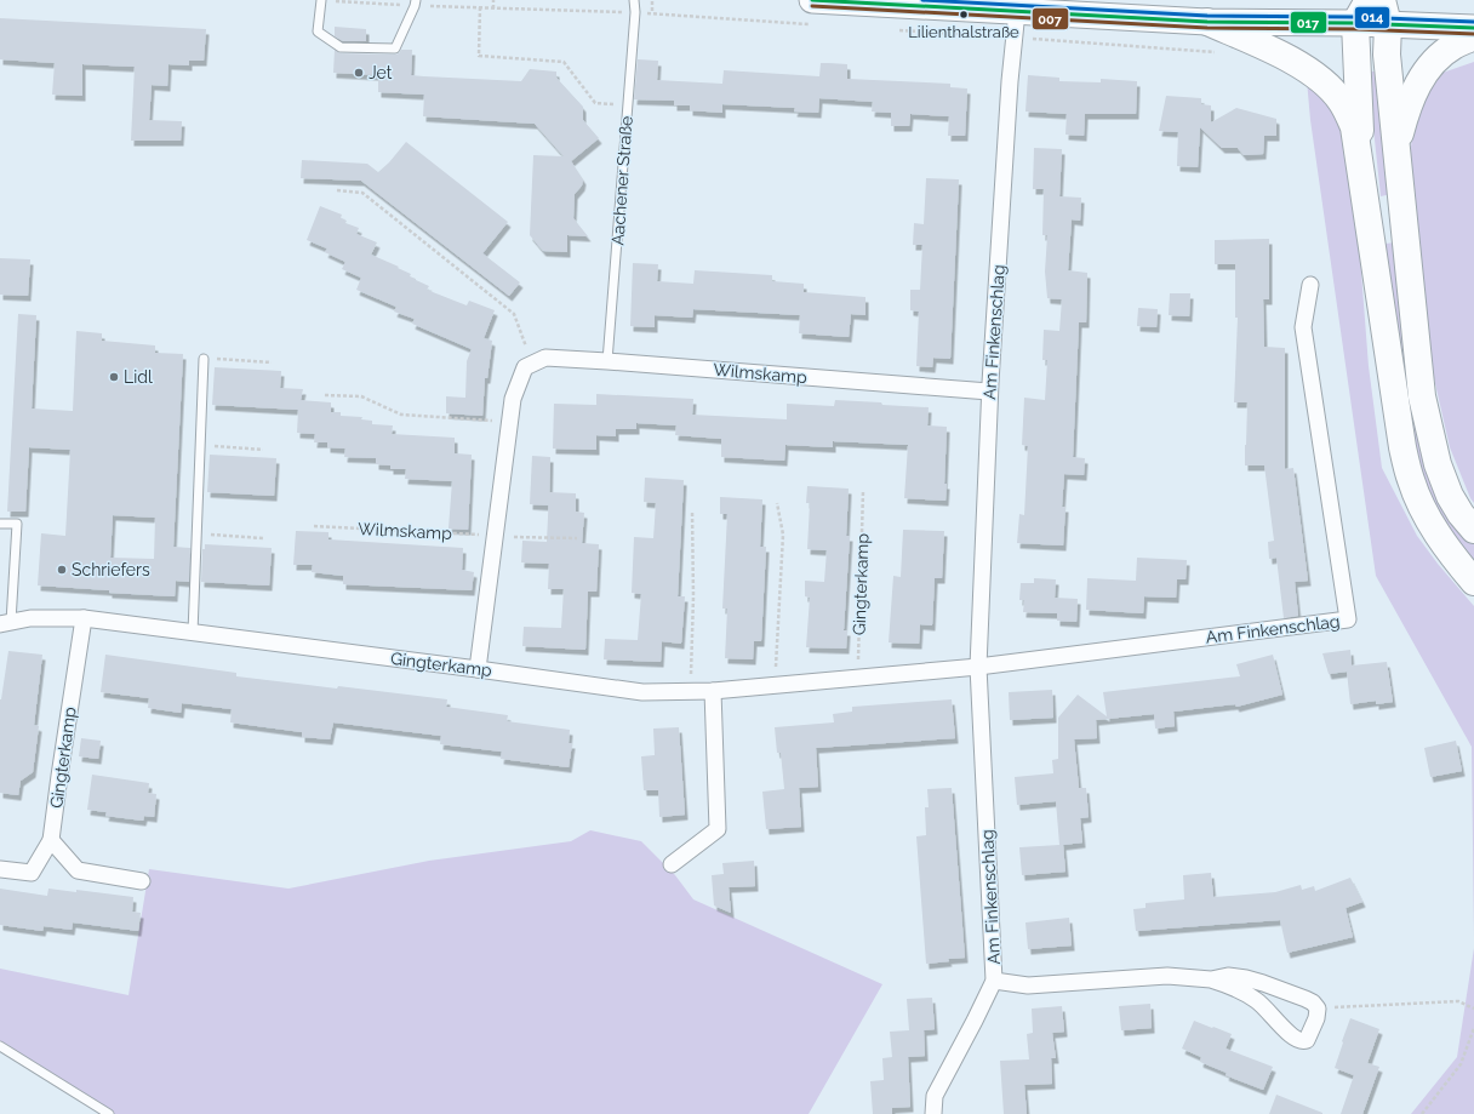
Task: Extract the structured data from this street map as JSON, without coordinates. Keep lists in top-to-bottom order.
{
  "streets": {
    "street": ["Am Finkenschlag", "Wilmskamp", "Gingterkamp"],
    "lane": ["Aachener Straße"]
  },
  "crossings": [
    ["Aachener Straße", "Wilmskamp"],
    ["Am Finkenschlag", "Wilmskamp"],
    ["Am Finkenschlag", "Gingterkamp"]
  ],
  "places": [
    "Lilienthalstraße",
    "Jet",
    "Lidl",
    "Schriefers"
  ],
  "lines": ["transit line 017", "transit line 014", "transit line 007"]
}
